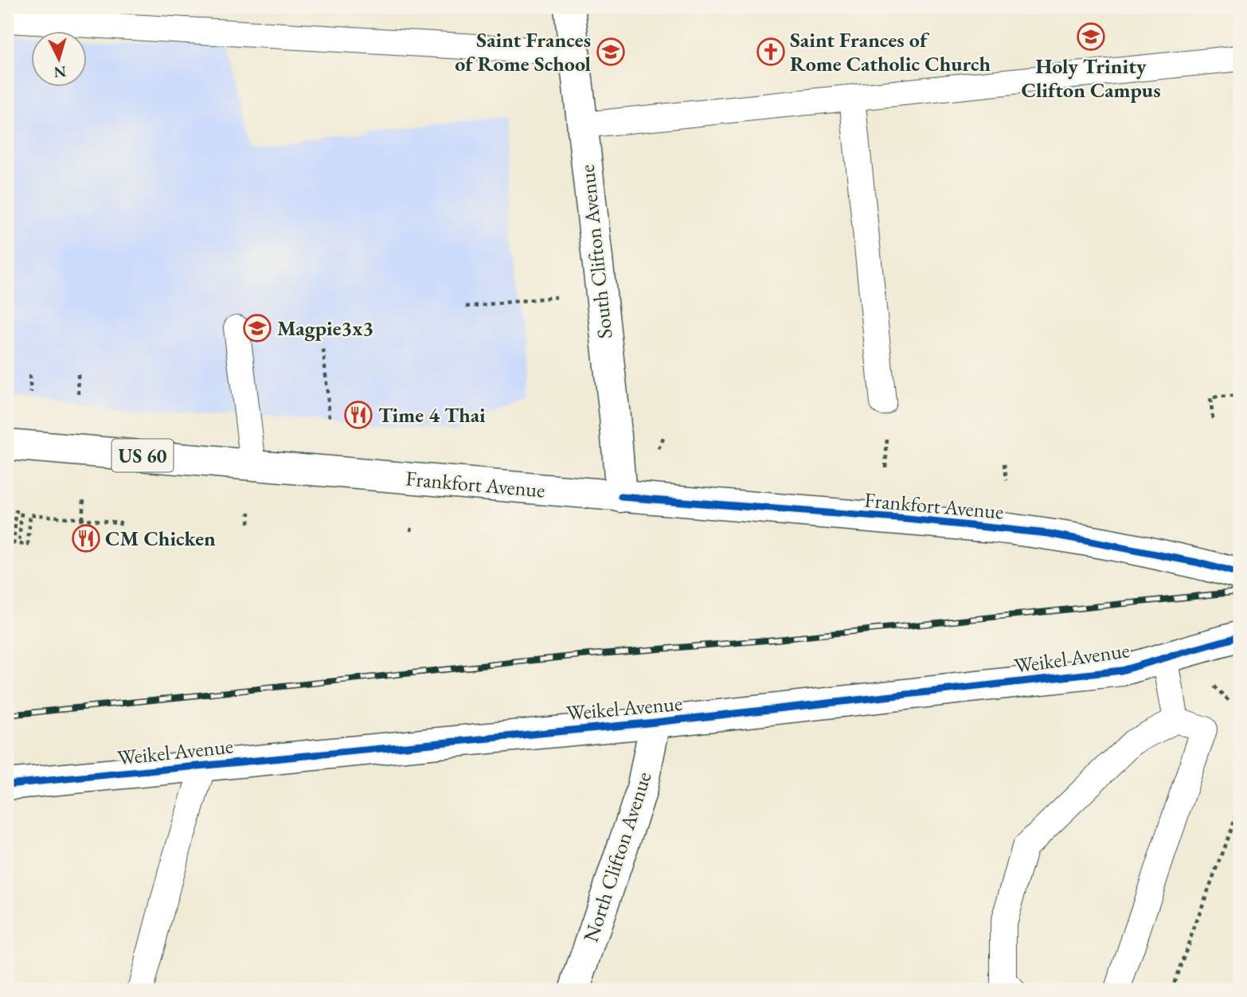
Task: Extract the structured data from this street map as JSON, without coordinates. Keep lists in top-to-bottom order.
{
  "streets": {
    "street": [
      "South Clifton Avenue",
      "US 60",
      "Frankfort Avenue",
      "Weikel Avenue",
      "North Clifton Avenue"
    ]
  },
  "crossings": [
    ["South Clifton Avenue", "Frankfort Avenue"],
    ["Weikel Avenue", "North Clifton Avenue"]
  ],
  "places": {
    "school or university": ["Holy Trinity Clifton Campus", "Saint Frances of Rome School", "Magpie3x3"],
    "church": ["Saint Frances of Rome Catholic Church"],
    "restaurant": ["Time 4 Thai", "CM Chicken"]
  },
  "north": "bottom"
}
